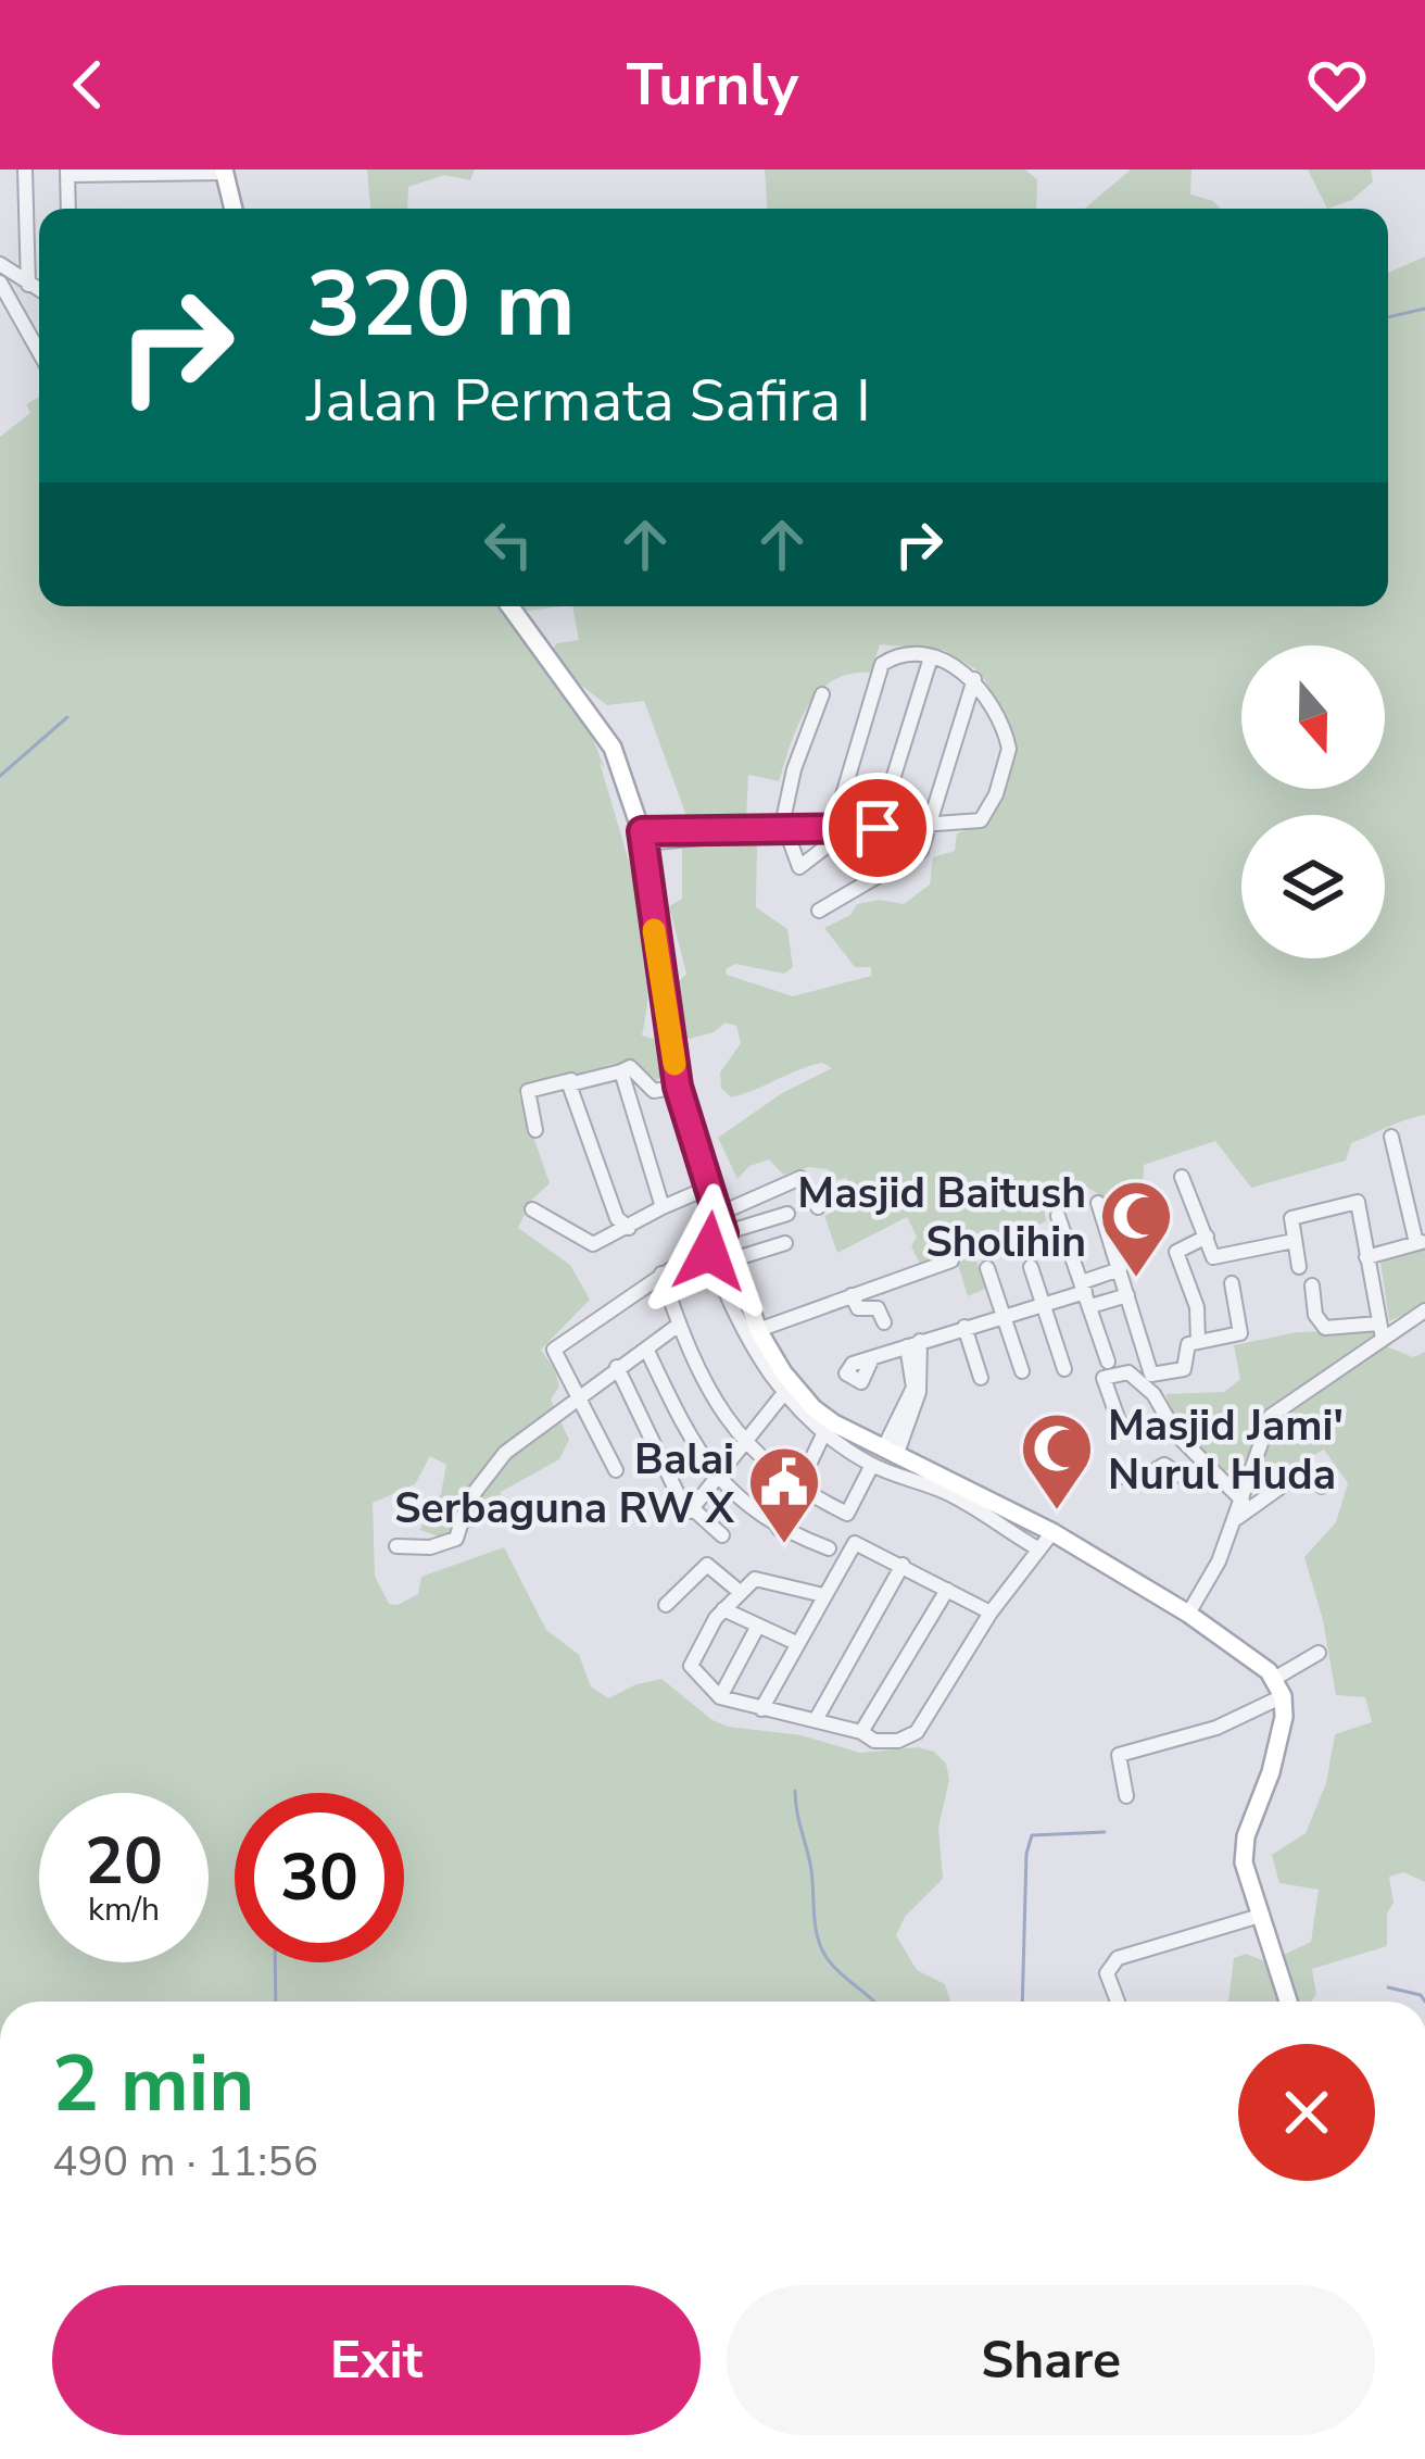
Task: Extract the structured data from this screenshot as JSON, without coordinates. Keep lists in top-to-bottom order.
{
  "places": {
    "mosque": ["Masjid Baitush Sholihin", "Masjid Jami' Nurul Huda"],
    "public building": ["Balai Serbaguna RW X"]
  },
  "north": "bottom",
  "page": {
    "header": "Turnly",
    "turn": ["320 m", "Jalan Permata Safira I"],
    "speed": "20 km/h",
    "limit": "30",
    "heading": ["2 min", "490 m · 11:56"],
    "buttons": ["Exit", "Share"]
  }
}
